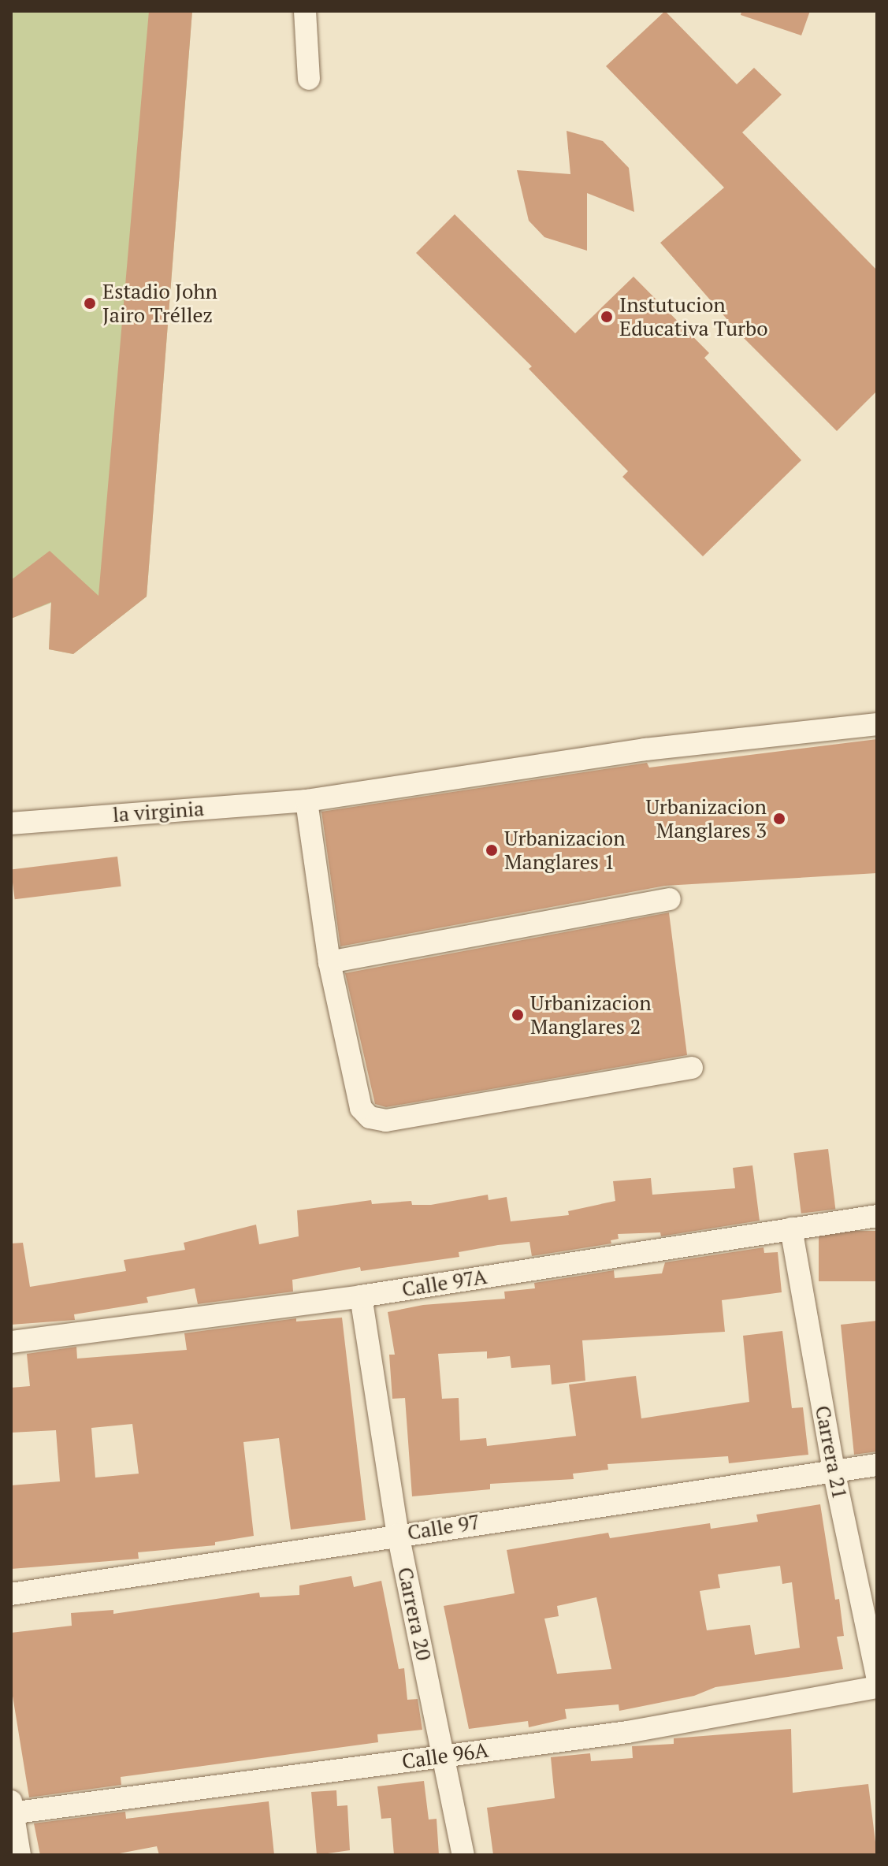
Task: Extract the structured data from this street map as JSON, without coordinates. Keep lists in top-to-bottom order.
{
  "streets": {
    "street": [
      "la virginia",
      "Calle 97A",
      "Carrera 21",
      "Calle 97",
      "Carrera 20",
      "Calle 96A"
    ]
  },
  "crossings": [
    ["Calle 97A", "Carrera 21"],
    ["Calle 97A", "Carrera 20"],
    ["Carrera 21", "Calle 97"],
    ["Calle 97", "Carrera 20"],
    ["Carrera 20", "Calle 96A"]
  ],
  "places": [
    "Estadio John Jairo Tréllez",
    "Instutucion Educativa Turbo",
    "Urbanizacion Manglares 3",
    "Urbanizacion Manglares 1",
    "Urbanizacion Manglares 2"
  ]
}
